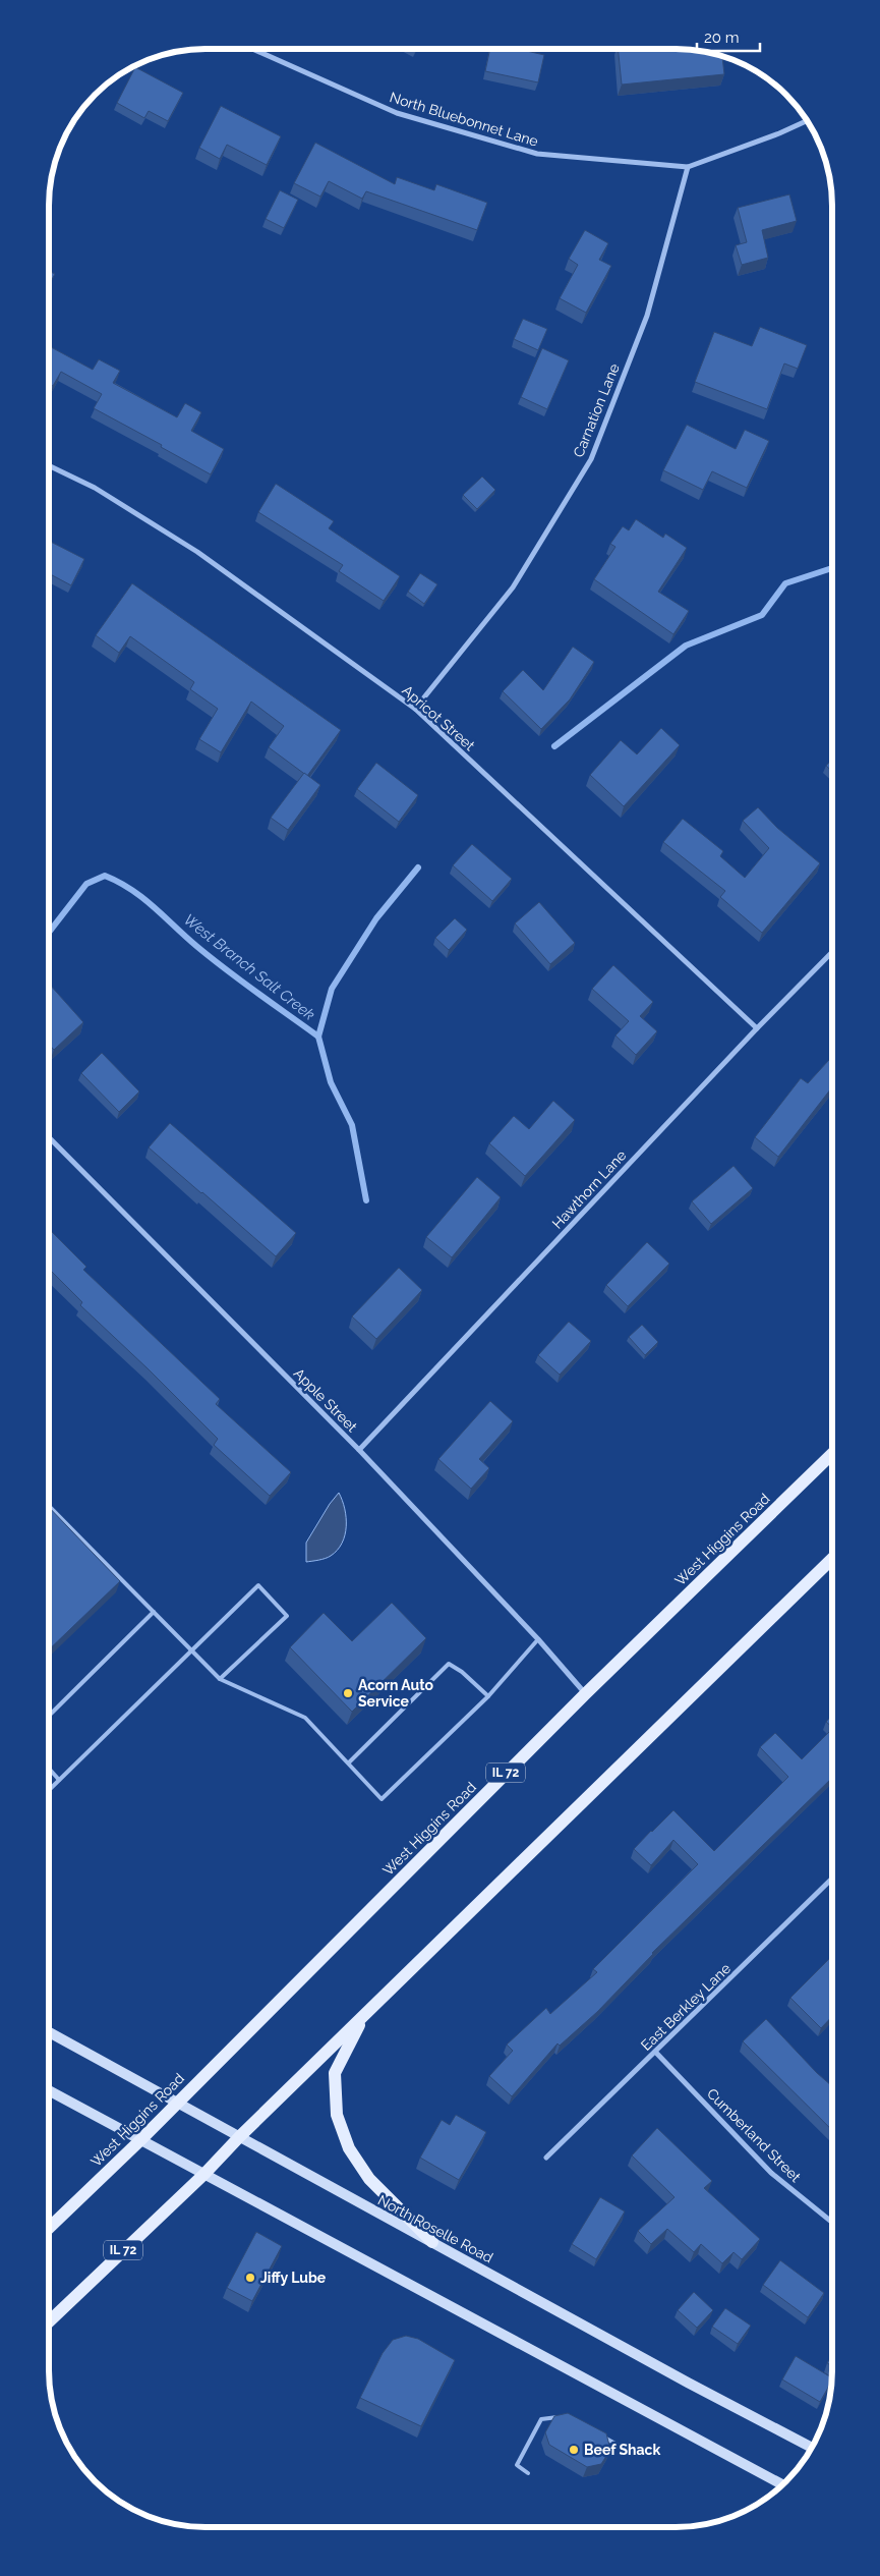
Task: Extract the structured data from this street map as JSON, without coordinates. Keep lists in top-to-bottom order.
{
  "streets": {
    "main road": ["West Higgins Road", "IL 72", "North Roselle Road"],
    "street": [
      "North Bluebonnet Lane",
      "Carnation Lane",
      "Apricot Street",
      "Hawthorn Lane",
      "Apple Street",
      "East Berkley Lane",
      "Cumberland Street"
    ]
  },
  "crossings": [
    ["North Bluebonnet Lane", "Carnation Lane"],
    ["Carnation Lane", "Apricot Street"],
    ["Apricot Street", "Hawthorn Lane"],
    ["Hawthorn Lane", "Apple Street"],
    ["Apple Street", "West Higgins Road"],
    ["West Higgins Road", "North Roselle Road"],
    ["IL 72", "North Roselle Road"],
    ["East Berkley Lane", "Cumberland Street"]
  ],
  "water": ["West Branch Salt Creek"],
  "places": ["Acorn Auto Service", "Jiffy Lube", "Beef Shack"],
  "scale_bar": "20 m"
}
